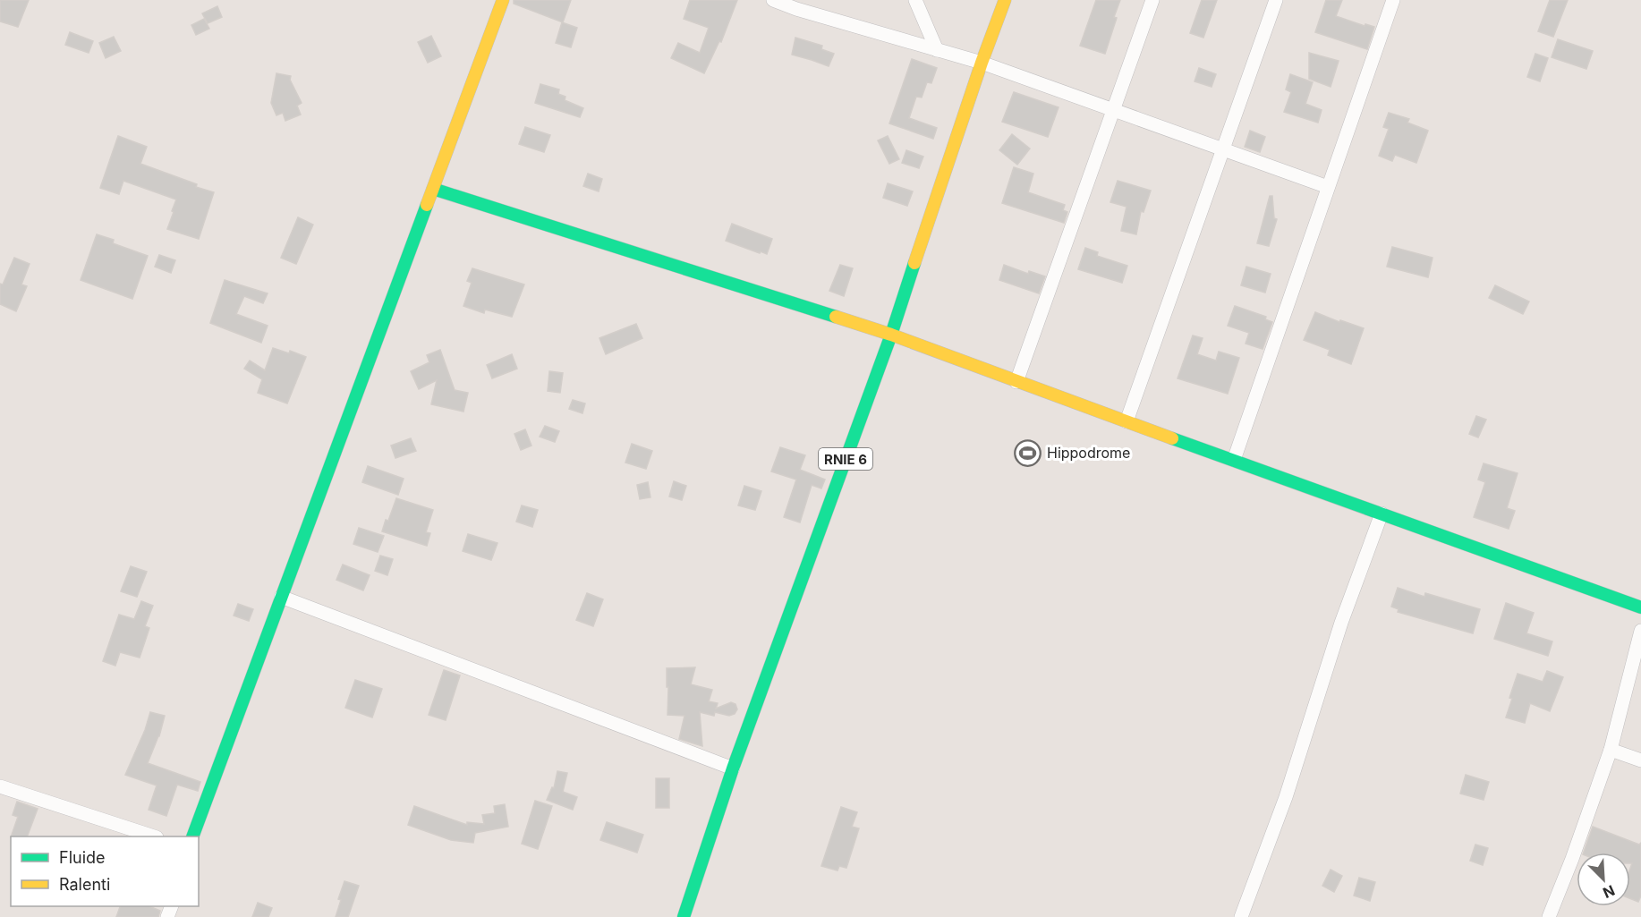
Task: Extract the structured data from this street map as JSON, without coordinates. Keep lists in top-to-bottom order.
{
  "streets": {
    "street": ["RNIE 6"]
  },
  "places": {
    "sports": ["Hippodrome"]
  },
  "legend": ["Fluide", "Ralenti"],
  "north": "bottom right"
}
